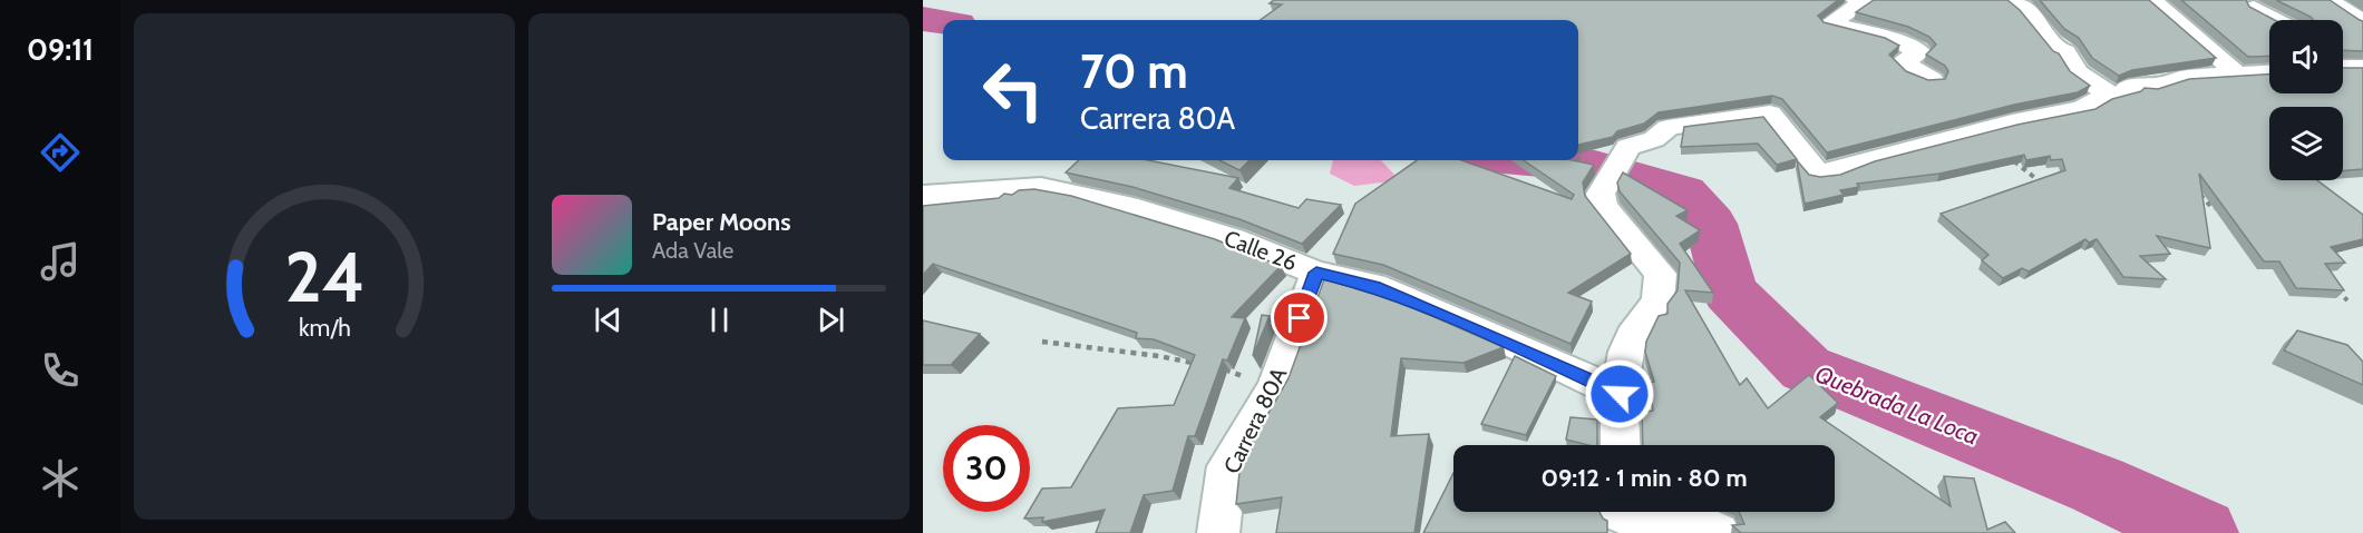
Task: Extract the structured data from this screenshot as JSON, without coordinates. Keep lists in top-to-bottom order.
{
  "streets": {
    "street": ["Calle 26", "Carrera 80A"]
  },
  "crossings": [
    ["Calle 26", "Carrera 80A"]
  ],
  "water": ["Quebrada La Loca"],
  "page": {
    "tabs": "09:11",
    "turn": ["70 m", "Carrera 80A"],
    "song": ["Paper Moons", "Ada Vale"],
    "limit": "30",
    "trip": "09:12 · 1 min · 80 m",
    "gauge": ["24", "km/h"]
  }
}
